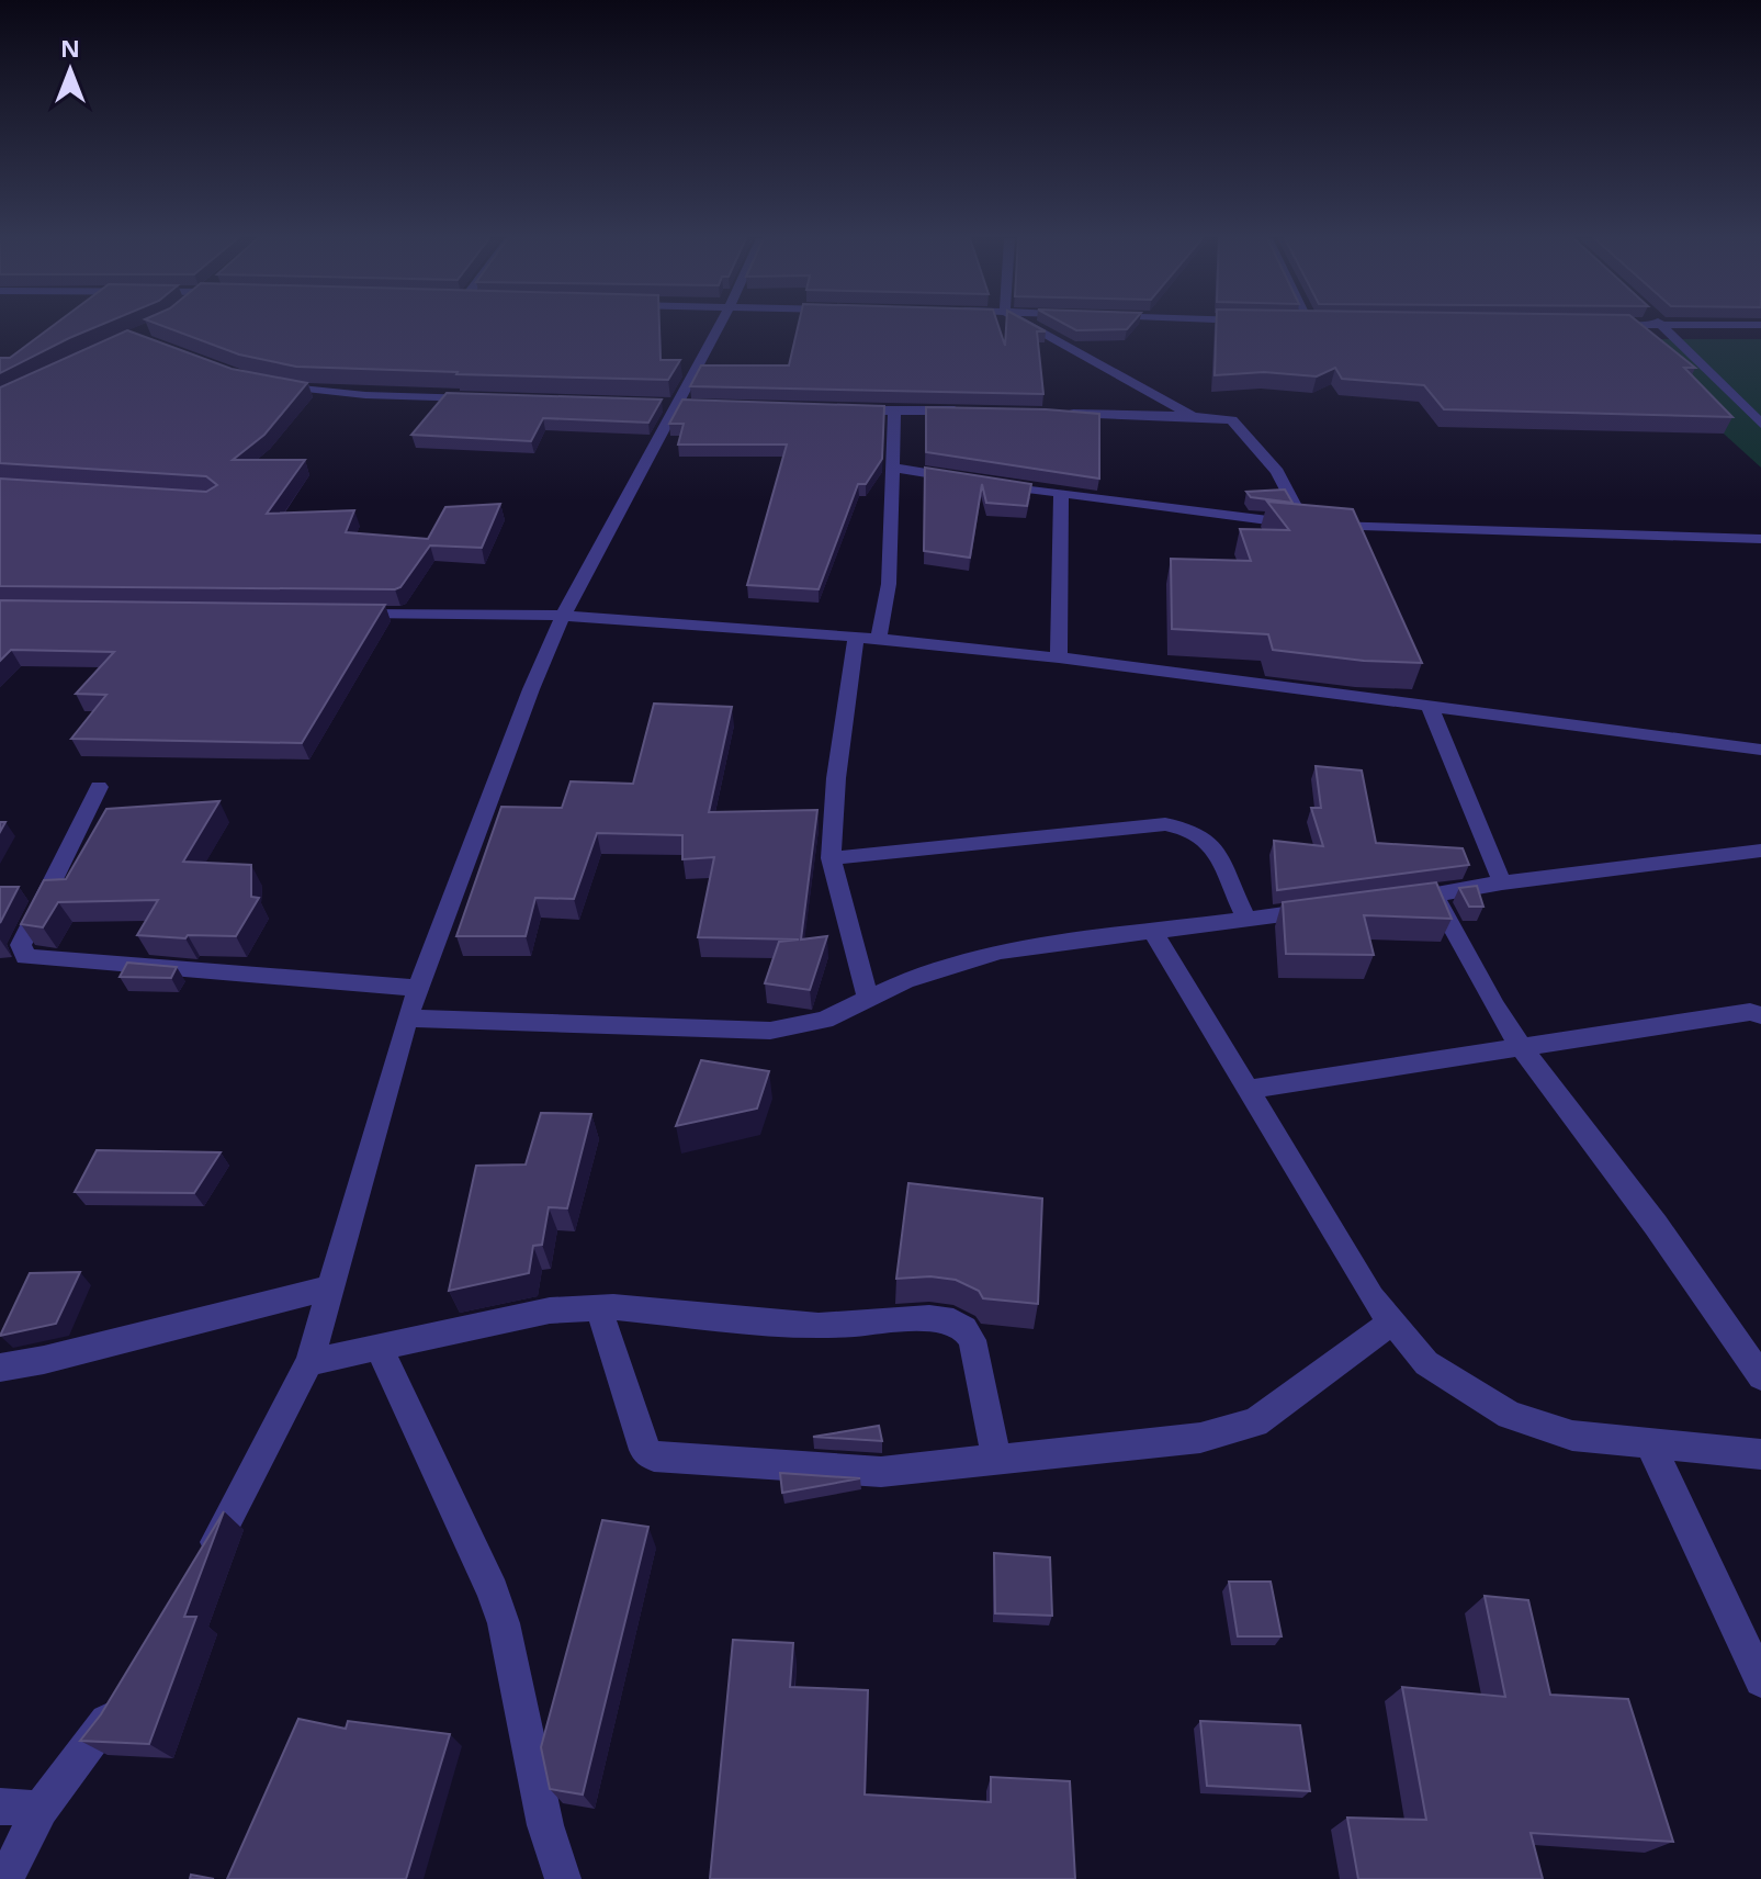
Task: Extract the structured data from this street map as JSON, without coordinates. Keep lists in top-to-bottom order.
{
  "north": "top"
}
